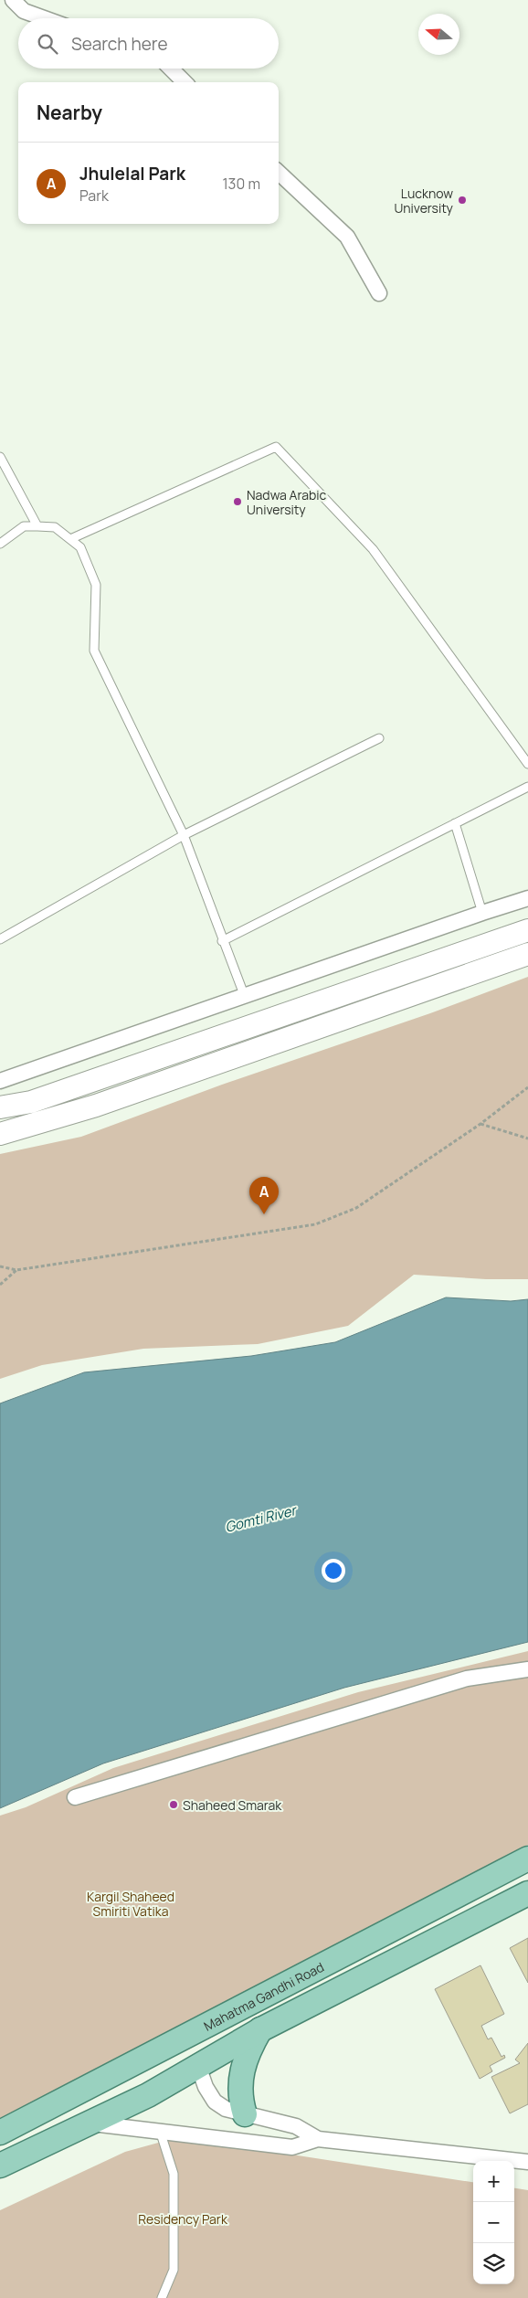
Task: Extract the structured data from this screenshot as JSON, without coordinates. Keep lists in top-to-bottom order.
{
  "streets": {
    "main road": ["Mahatma Gandhi Road"]
  },
  "water": ["Gomti River"],
  "parks": ["Kargil Shaheed Smiriti Vatika", "Residency Park"],
  "places": ["Lucknow University", "Nadwa Arabic University", "Shaheed Smarak"],
  "north": "left",
  "page": {
    "search": "Search here",
    "heading": "Nearby",
    "list": [
      {
        "mark": "A",
        "name": "Jhulelal Park",
        "note": "Park",
        "value": "130 m"
      }
    ],
    "pins": "A",
    "map_buttons": ["+", "−"]
  }
}
